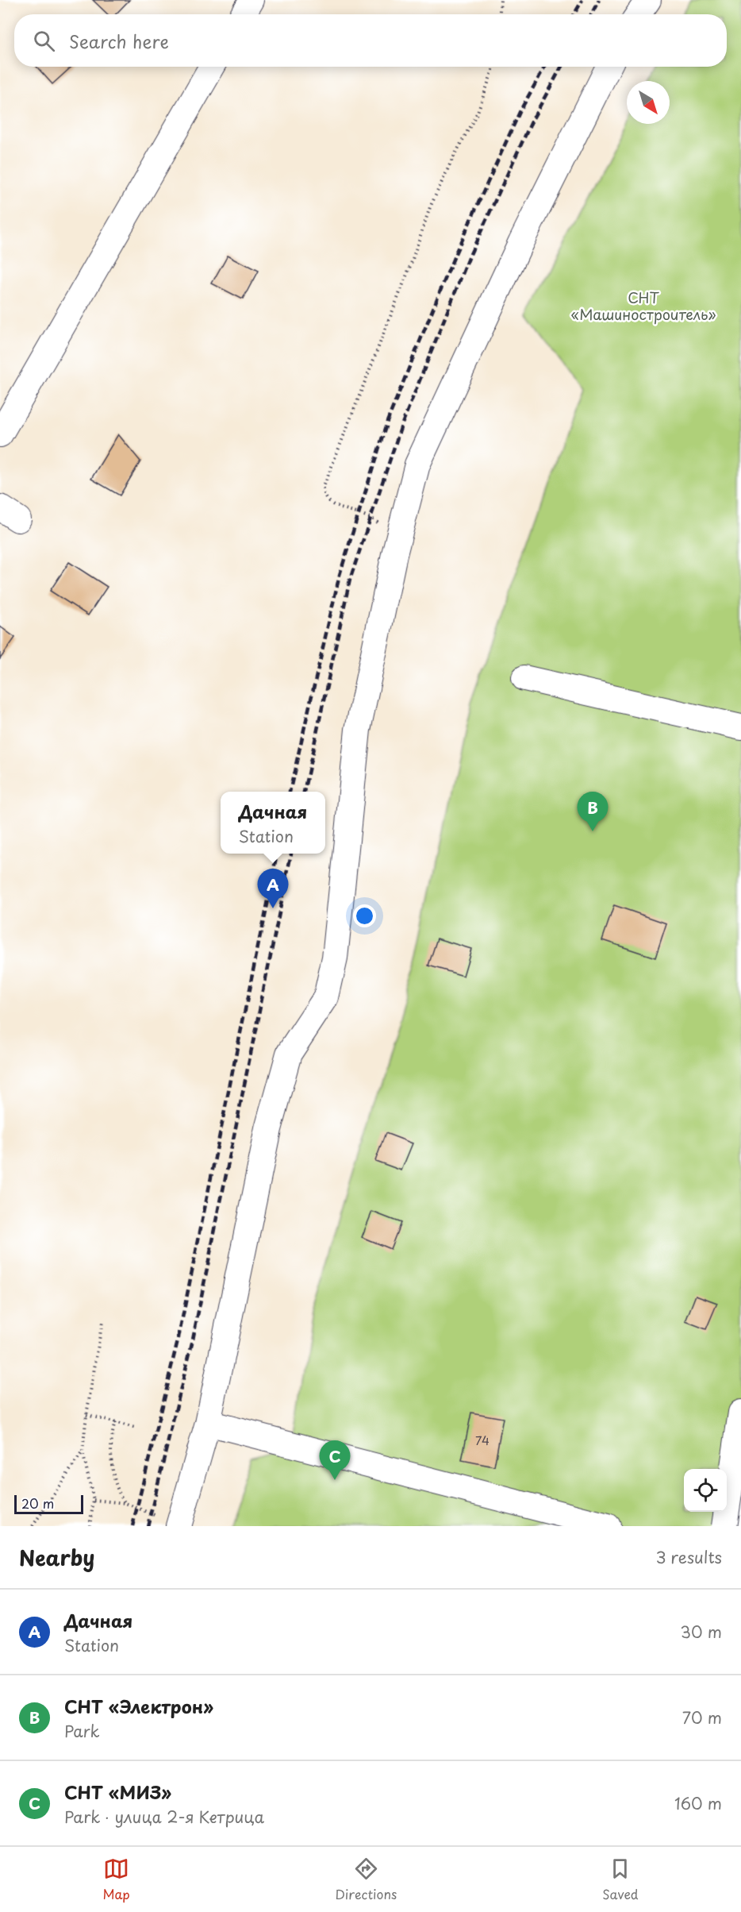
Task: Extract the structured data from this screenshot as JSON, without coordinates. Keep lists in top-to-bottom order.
{
  "parks": ["СНТ «Машиностроитель»"],
  "house_numbers": ["74"],
  "scale_bar": "20 m",
  "north": "bottom right",
  "page": {
    "search": "Search here",
    "popup": ["Дачная", "Station"],
    "pins": ["B", "A", "C"],
    "scale": "20 m",
    "heading": ["Nearby", "3 results"],
    "list": [
      {
        "mark": "A",
        "name": "Дачная",
        "note": "Station",
        "value": "30 m"
      },
      {
        "mark": "B",
        "name": "СНТ «Электрон»",
        "note": "Park",
        "value": "70 m"
      },
      {
        "mark": "C",
        "name": "СНТ «МИЗ»",
        "note": "Park · улица 2-я Кетрица",
        "value": "160 m"
      }
    ],
    "nav": ["Map", "Directions", "Saved"]
  }
}
